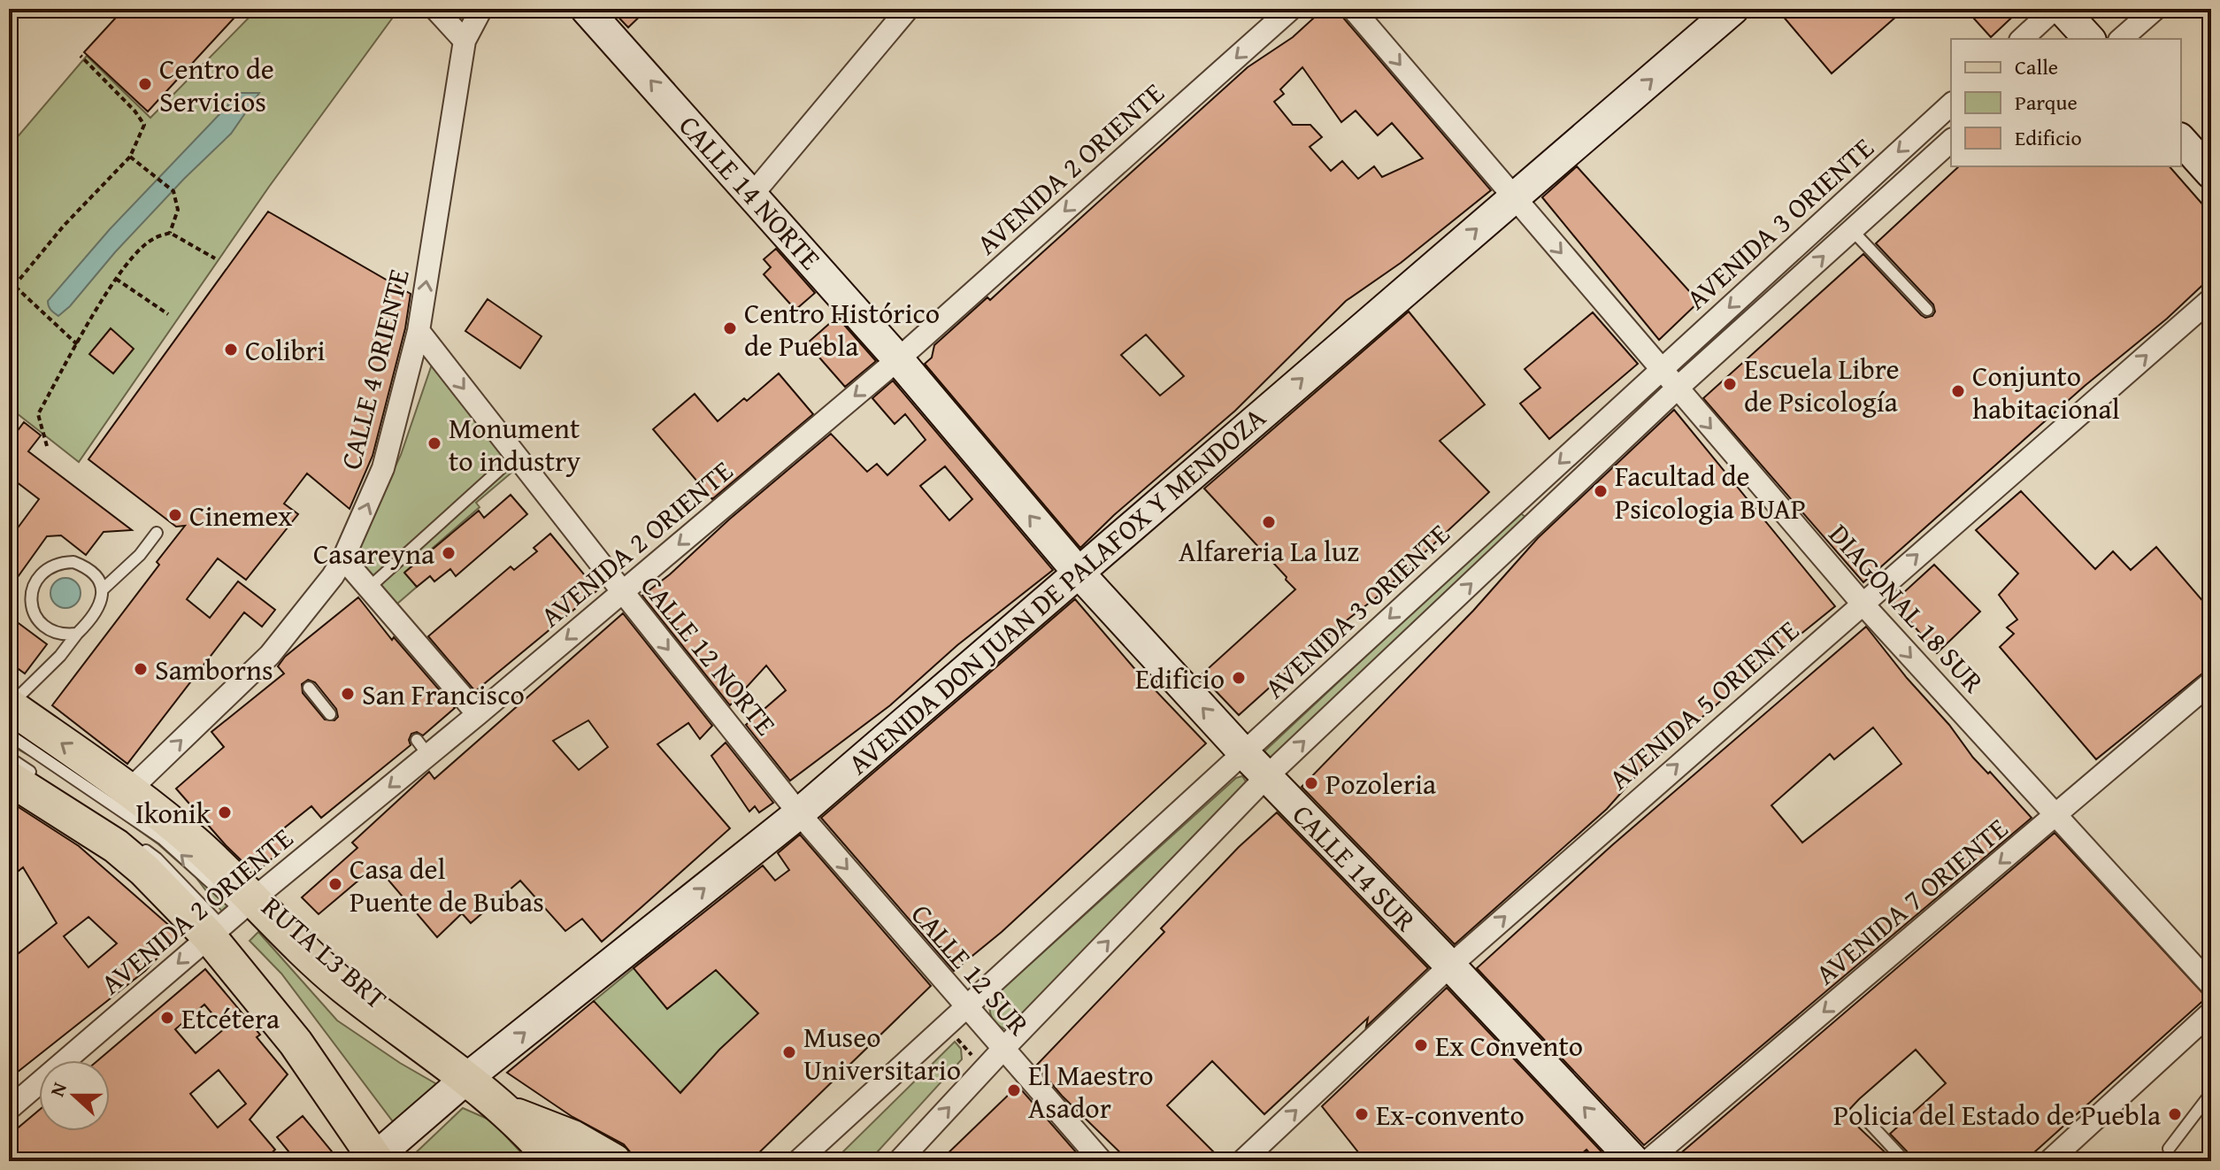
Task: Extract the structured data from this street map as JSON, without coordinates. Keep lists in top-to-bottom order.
{
  "streets": {
    "main road": ["CALLE 14 NORTE", "AVENIDA DON JUAN DE PALAFOX Y MENDOZA", "CALLE 14 SUR"],
    "street": [
      "AVENIDA 2 ORIENTE",
      "AVENIDA 3 ORIENTE",
      "CALLE 4 ORIENTE",
      "DIAGONAL 18 SUR",
      "CALLE 12 NORTE",
      "AVENIDA 5 ORIENTE",
      "AVENIDA 7 ORIENTE",
      "CALLE 12 SUR"
    ],
    "lane": ["RUTA L3 BRT"]
  },
  "crossings": [
    ["AVENIDA 2 ORIENTE", "CALLE 14 NORTE"],
    ["AVENIDA 2 ORIENTE", "CALLE 12 NORTE"],
    ["AVENIDA 2 ORIENTE", "RUTA L3 BRT"],
    ["CALLE 14 NORTE", "AVENIDA DON JUAN DE PALAFOX Y MENDOZA"],
    ["CALLE 14 NORTE", "CALLE 14 SUR"],
    ["AVENIDA 3 ORIENTE", "DIAGONAL 18 SUR"],
    ["AVENIDA 3 ORIENTE", "CALLE 14 SUR"],
    ["AVENIDA 3 ORIENTE", "CALLE 12 SUR"],
    ["CALLE 4 ORIENTE", "CALLE 12 NORTE"],
    ["AVENIDA DON JUAN DE PALAFOX Y MENDOZA", "DIAGONAL 18 SUR"],
    ["AVENIDA DON JUAN DE PALAFOX Y MENDOZA", "CALLE 12 NORTE"],
    ["AVENIDA DON JUAN DE PALAFOX Y MENDOZA", "CALLE 14 SUR"],
    ["AVENIDA DON JUAN DE PALAFOX Y MENDOZA", "CALLE 12 SUR"],
    ["DIAGONAL 18 SUR", "AVENIDA 5 ORIENTE"],
    ["DIAGONAL 18 SUR", "AVENIDA 7 ORIENTE"],
    ["CALLE 12 NORTE", "CALLE 12 SUR"],
    ["AVENIDA 5 ORIENTE", "CALLE 14 SUR"]
  ],
  "one_way": [
    "AVENIDA 2 ORIENTE",
    "CALLE 14 NORTE",
    "CALLE 4 ORIENTE",
    "AVENIDA DON JUAN DE PALAFOX Y MENDOZA",
    "DIAGONAL 18 SUR",
    "CALLE 12 NORTE",
    "AVENIDA 5 ORIENTE",
    "CALLE 14 SUR",
    "AVENIDA 7 ORIENTE",
    "CALLE 12 SUR"
  ],
  "places": [
    "Centro de Servicios",
    "Centro Histórico de Puebla",
    "Colibri",
    "Escuela Libre de Psicología",
    "Conjunto habitacional",
    "Monument to industry",
    "Facultad de Psicologia BUAP",
    "Cinemex",
    "Alfareria La luz",
    "Casareyna",
    "Samborns",
    "Edificio",
    "San Francisco",
    "Pozoleria",
    "Ikonik",
    "Casa del Puente de Bubas",
    "Etcétera",
    "Ex Convento",
    "Museo Universitario",
    "El Maestro Asador",
    "Ex-convento",
    "Policia del Estado de Puebla"
  ],
  "legend": ["Calle", "Parque", "Edificio"],
  "north": "left"
}
